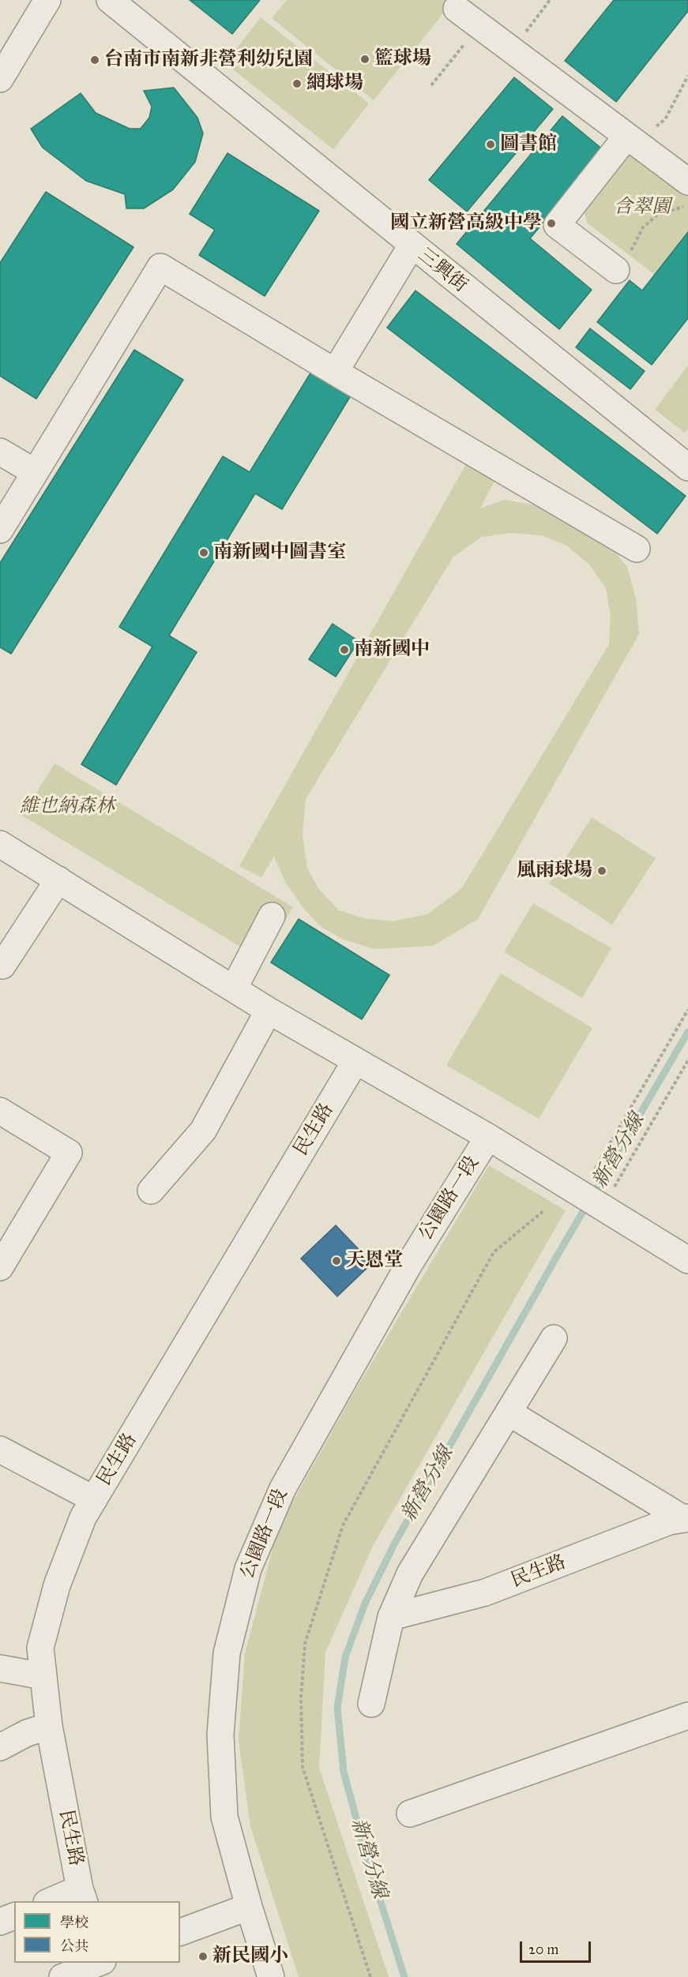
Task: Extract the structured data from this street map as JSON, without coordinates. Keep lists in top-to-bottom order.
{
  "streets": {
    "street": ["三興街", "民生路", "公園路一段"]
  },
  "water": ["新營分線"],
  "parks": ["含翠園", "維也納森林"],
  "places": [
    "籃球場",
    "台南市南新非營利幼兒園",
    "網球場",
    "圖書館",
    "國立新營高級中學",
    "南新國中圖書室",
    "南新國中",
    "風雨球場",
    "天恩堂",
    "新民國小"
  ],
  "legend": ["學校", "公共"],
  "scale_bar": "20 m"
}
